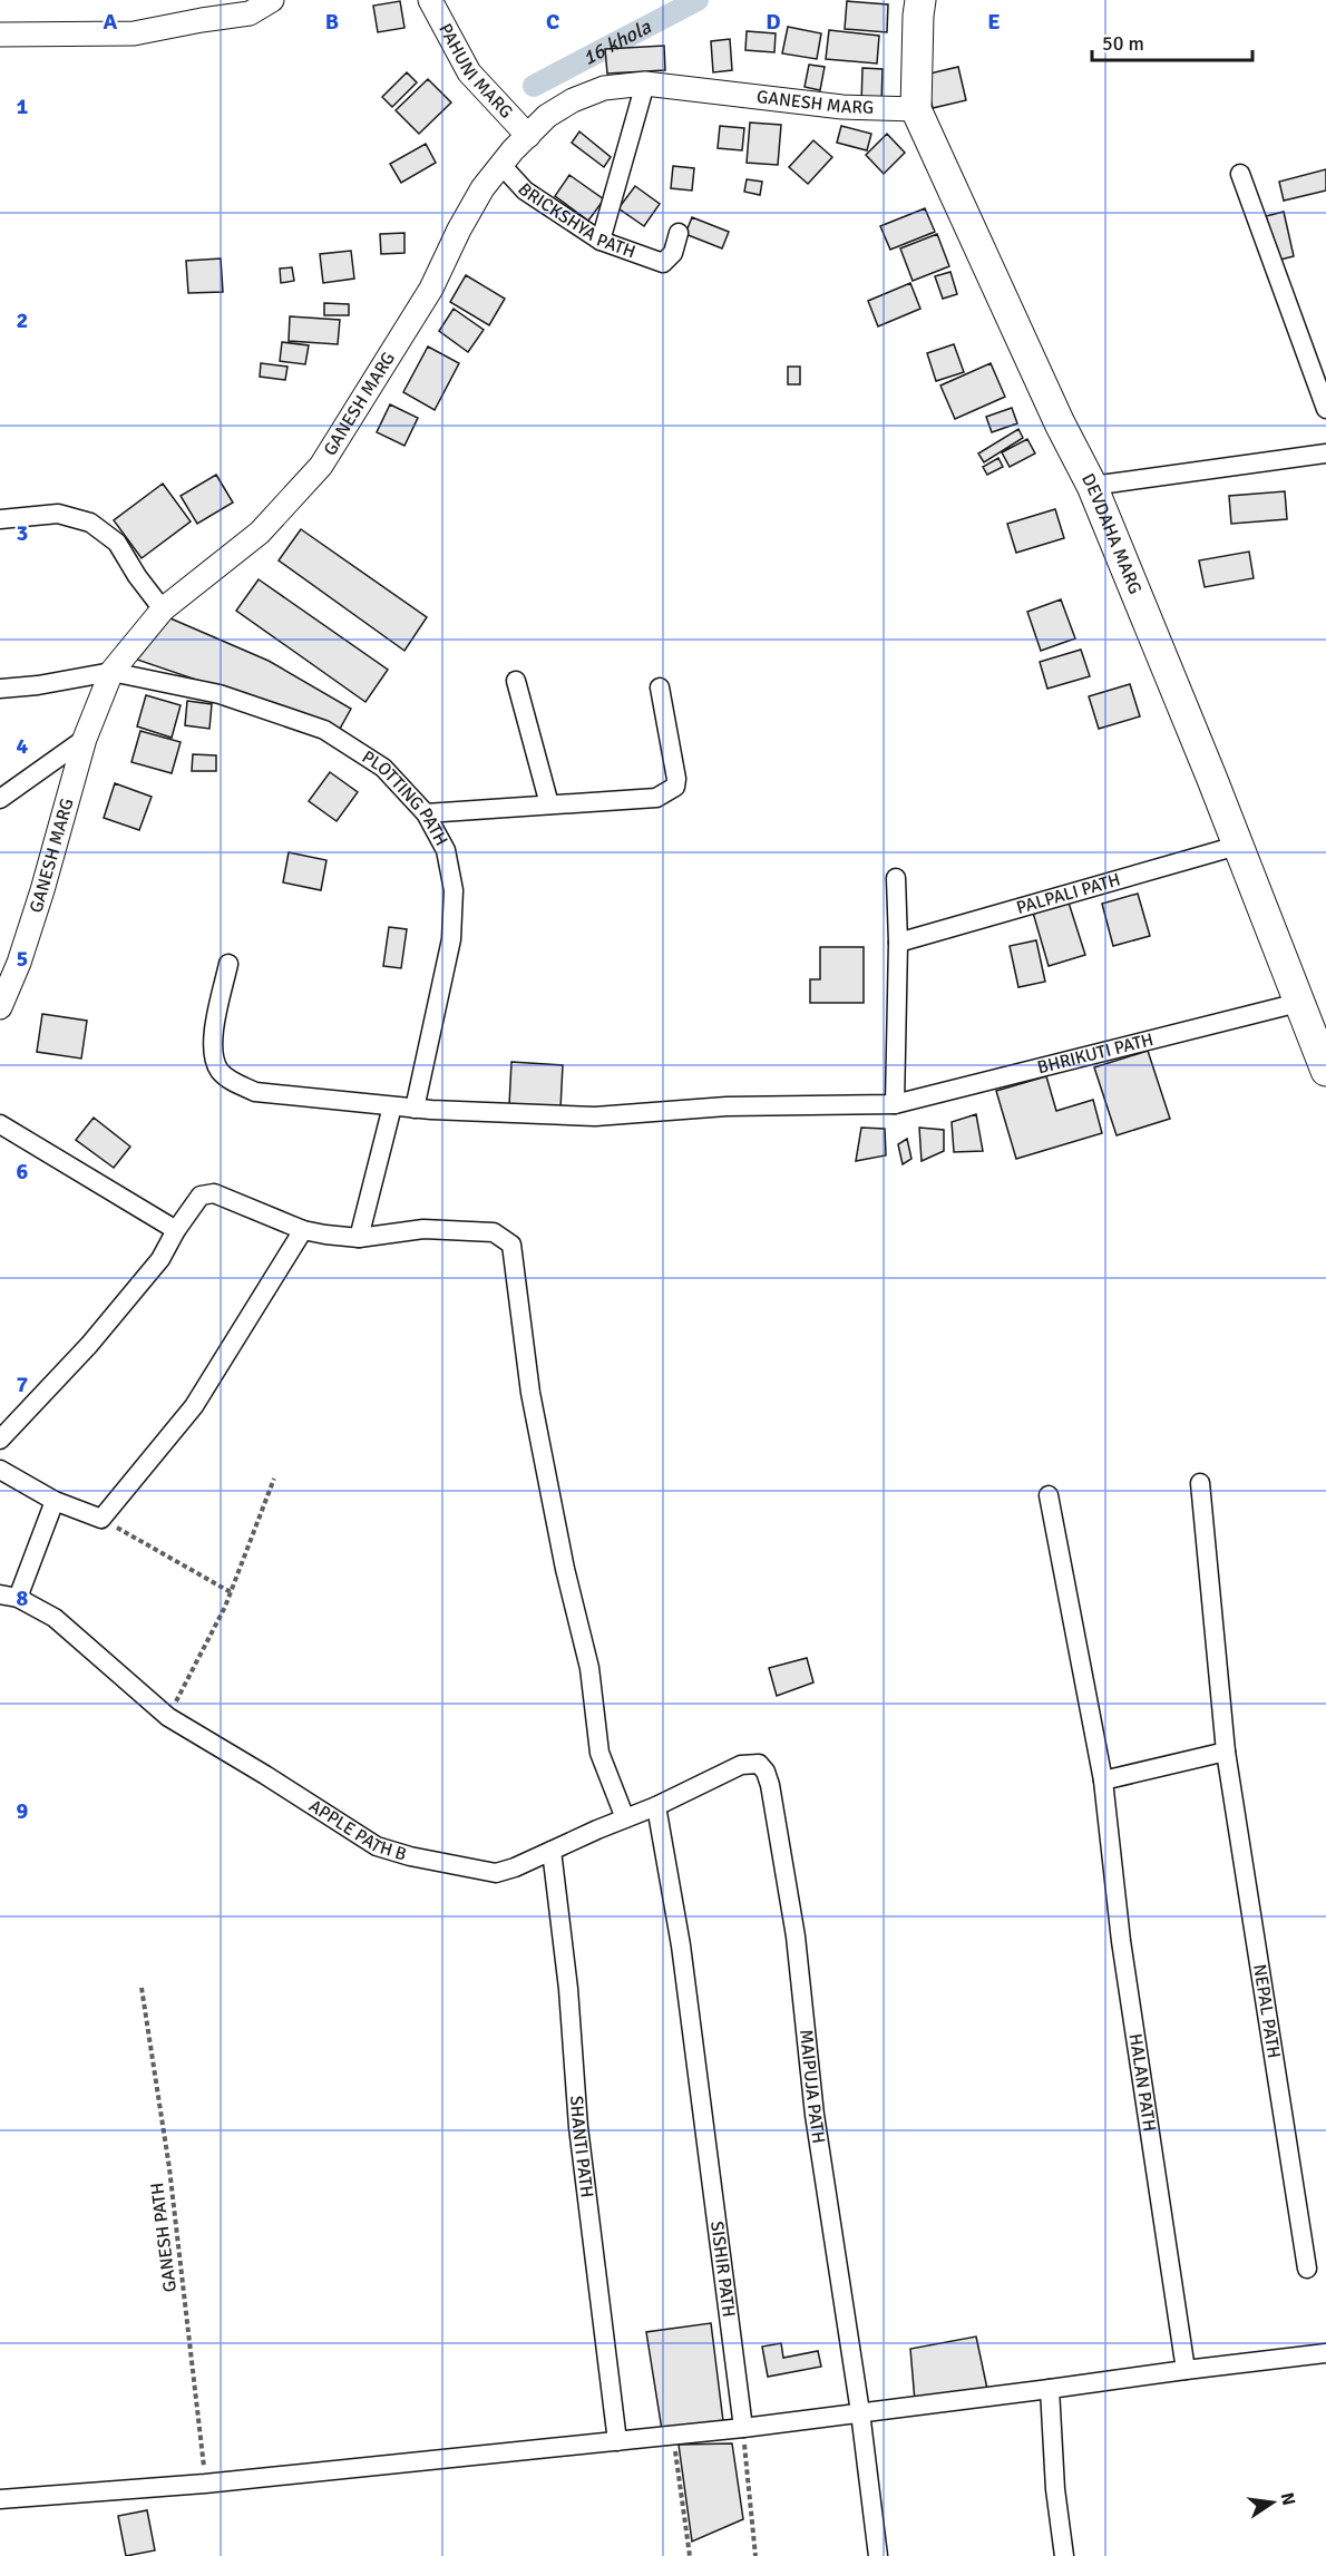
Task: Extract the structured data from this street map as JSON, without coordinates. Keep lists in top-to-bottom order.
{
  "streets": {
    "main road": ["DEVDAHA MARG"],
    "street": [
      "PAHUNI MARG",
      "GANESH MARG",
      "BRICKSHYA PATH",
      "PLOTTING PATH",
      "PALPALI PATH",
      "BHRIKUTI PATH",
      "APPLE PATH B",
      "NEPAL PATH",
      "HALAN PATH",
      "MAIPUJA PATH",
      "SHANTI PATH",
      "SISHIR PATH"
    ],
    "path": ["GANESH PATH"]
  },
  "crossings": [
    ["PAHUNI MARG", "GANESH MARG"],
    ["GANESH MARG", "BRICKSHYA PATH"],
    ["GANESH MARG", "DEVDAHA MARG"],
    ["GANESH MARG", "PLOTTING PATH"],
    ["DEVDAHA MARG", "PALPALI PATH"],
    ["DEVDAHA MARG", "BHRIKUTI PATH"],
    ["PLOTTING PATH", "BHRIKUTI PATH"],
    ["APPLE PATH B", "MAIPUJA PATH"],
    ["APPLE PATH B", "SHANTI PATH"],
    ["APPLE PATH B", "SISHIR PATH"]
  ],
  "water": ["16 khola"],
  "scale_bar": "50 m",
  "north": "right",
  "grid": {
    "columns": [
      "A",
      "B",
      "C",
      "D",
      "E"
    ],
    "rows": [
      "1",
      "2",
      "3",
      "4",
      "5",
      "6",
      "7",
      "8",
      "9"
    ]
  }
}
